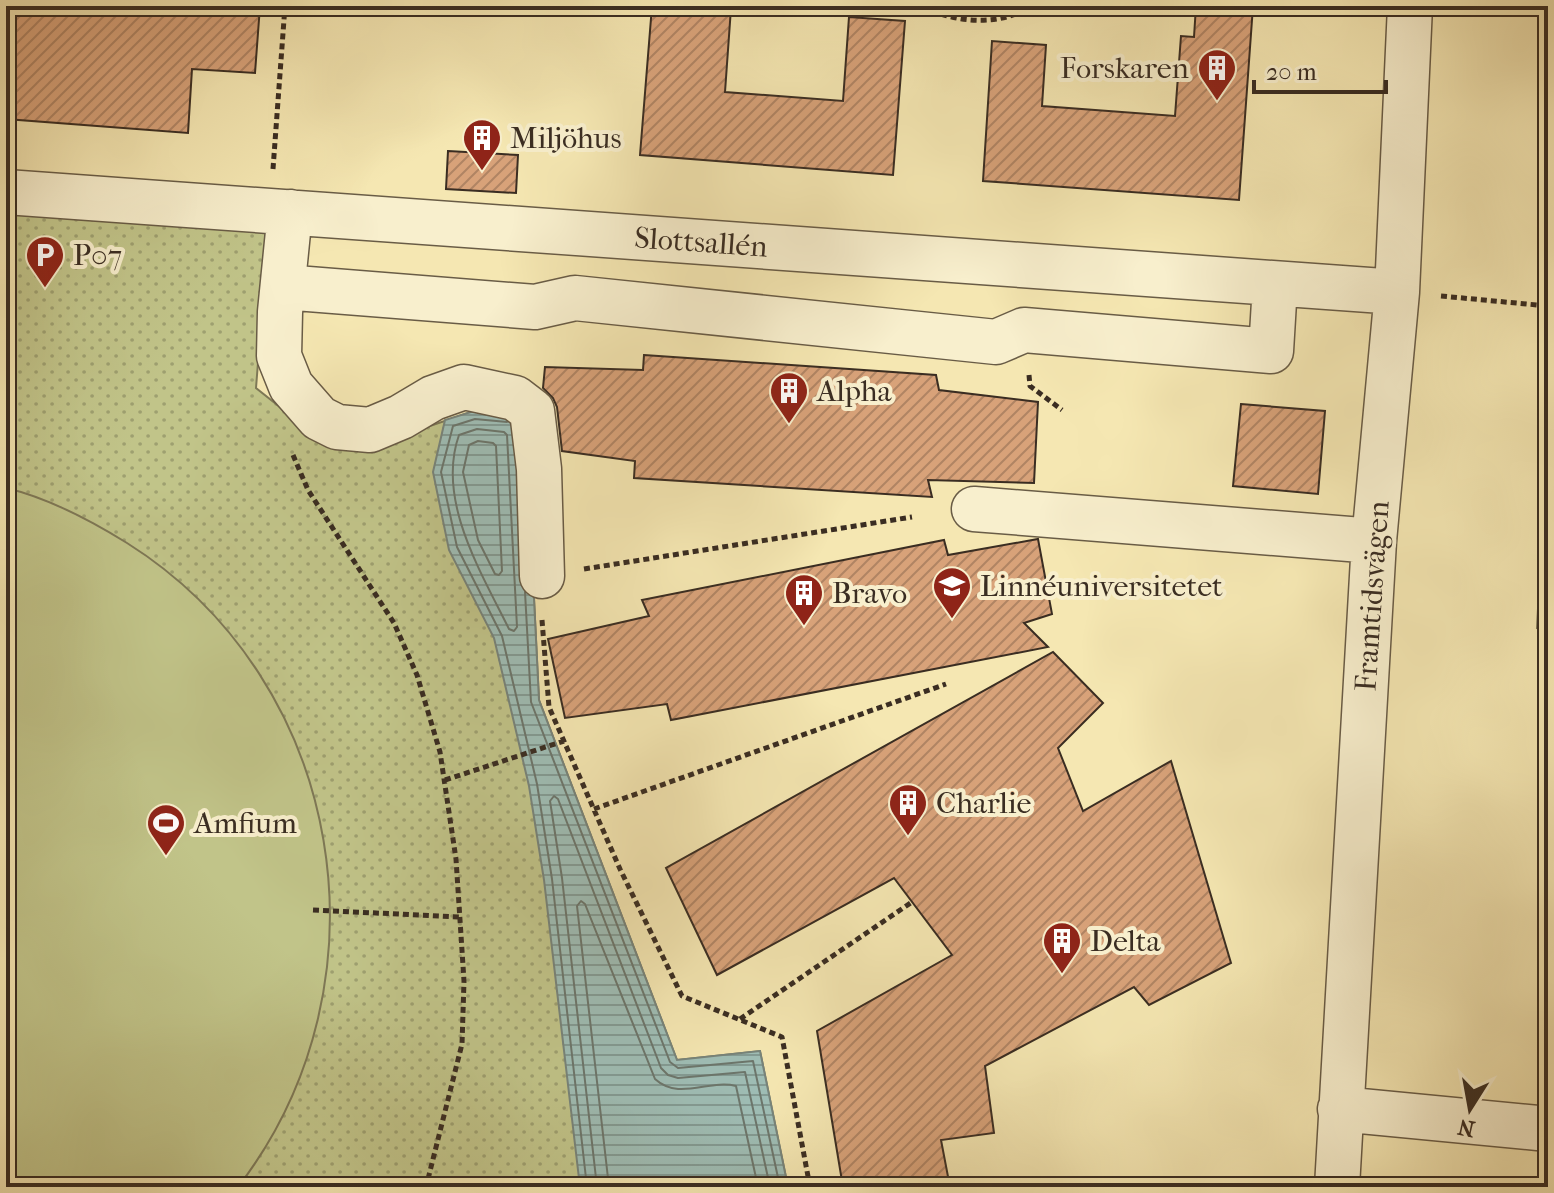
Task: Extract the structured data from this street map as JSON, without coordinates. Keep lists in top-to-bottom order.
{
  "streets": {
    "street": ["Slottsallén", "Framtidsvägen"]
  },
  "crossings": [
    ["Slottsallén", "Framtidsvägen"]
  ],
  "places": {
    "building": [
      "Forskaren",
      "Miljöhus",
      "Alpha",
      "Bravo",
      "Charlie",
      "Delta"
    ],
    "parking": ["P07"],
    "school or university": ["Linnéuniversitetet"],
    "sports": ["Amfium"]
  },
  "scale_bar": "20 m",
  "north": "bottom"
}
